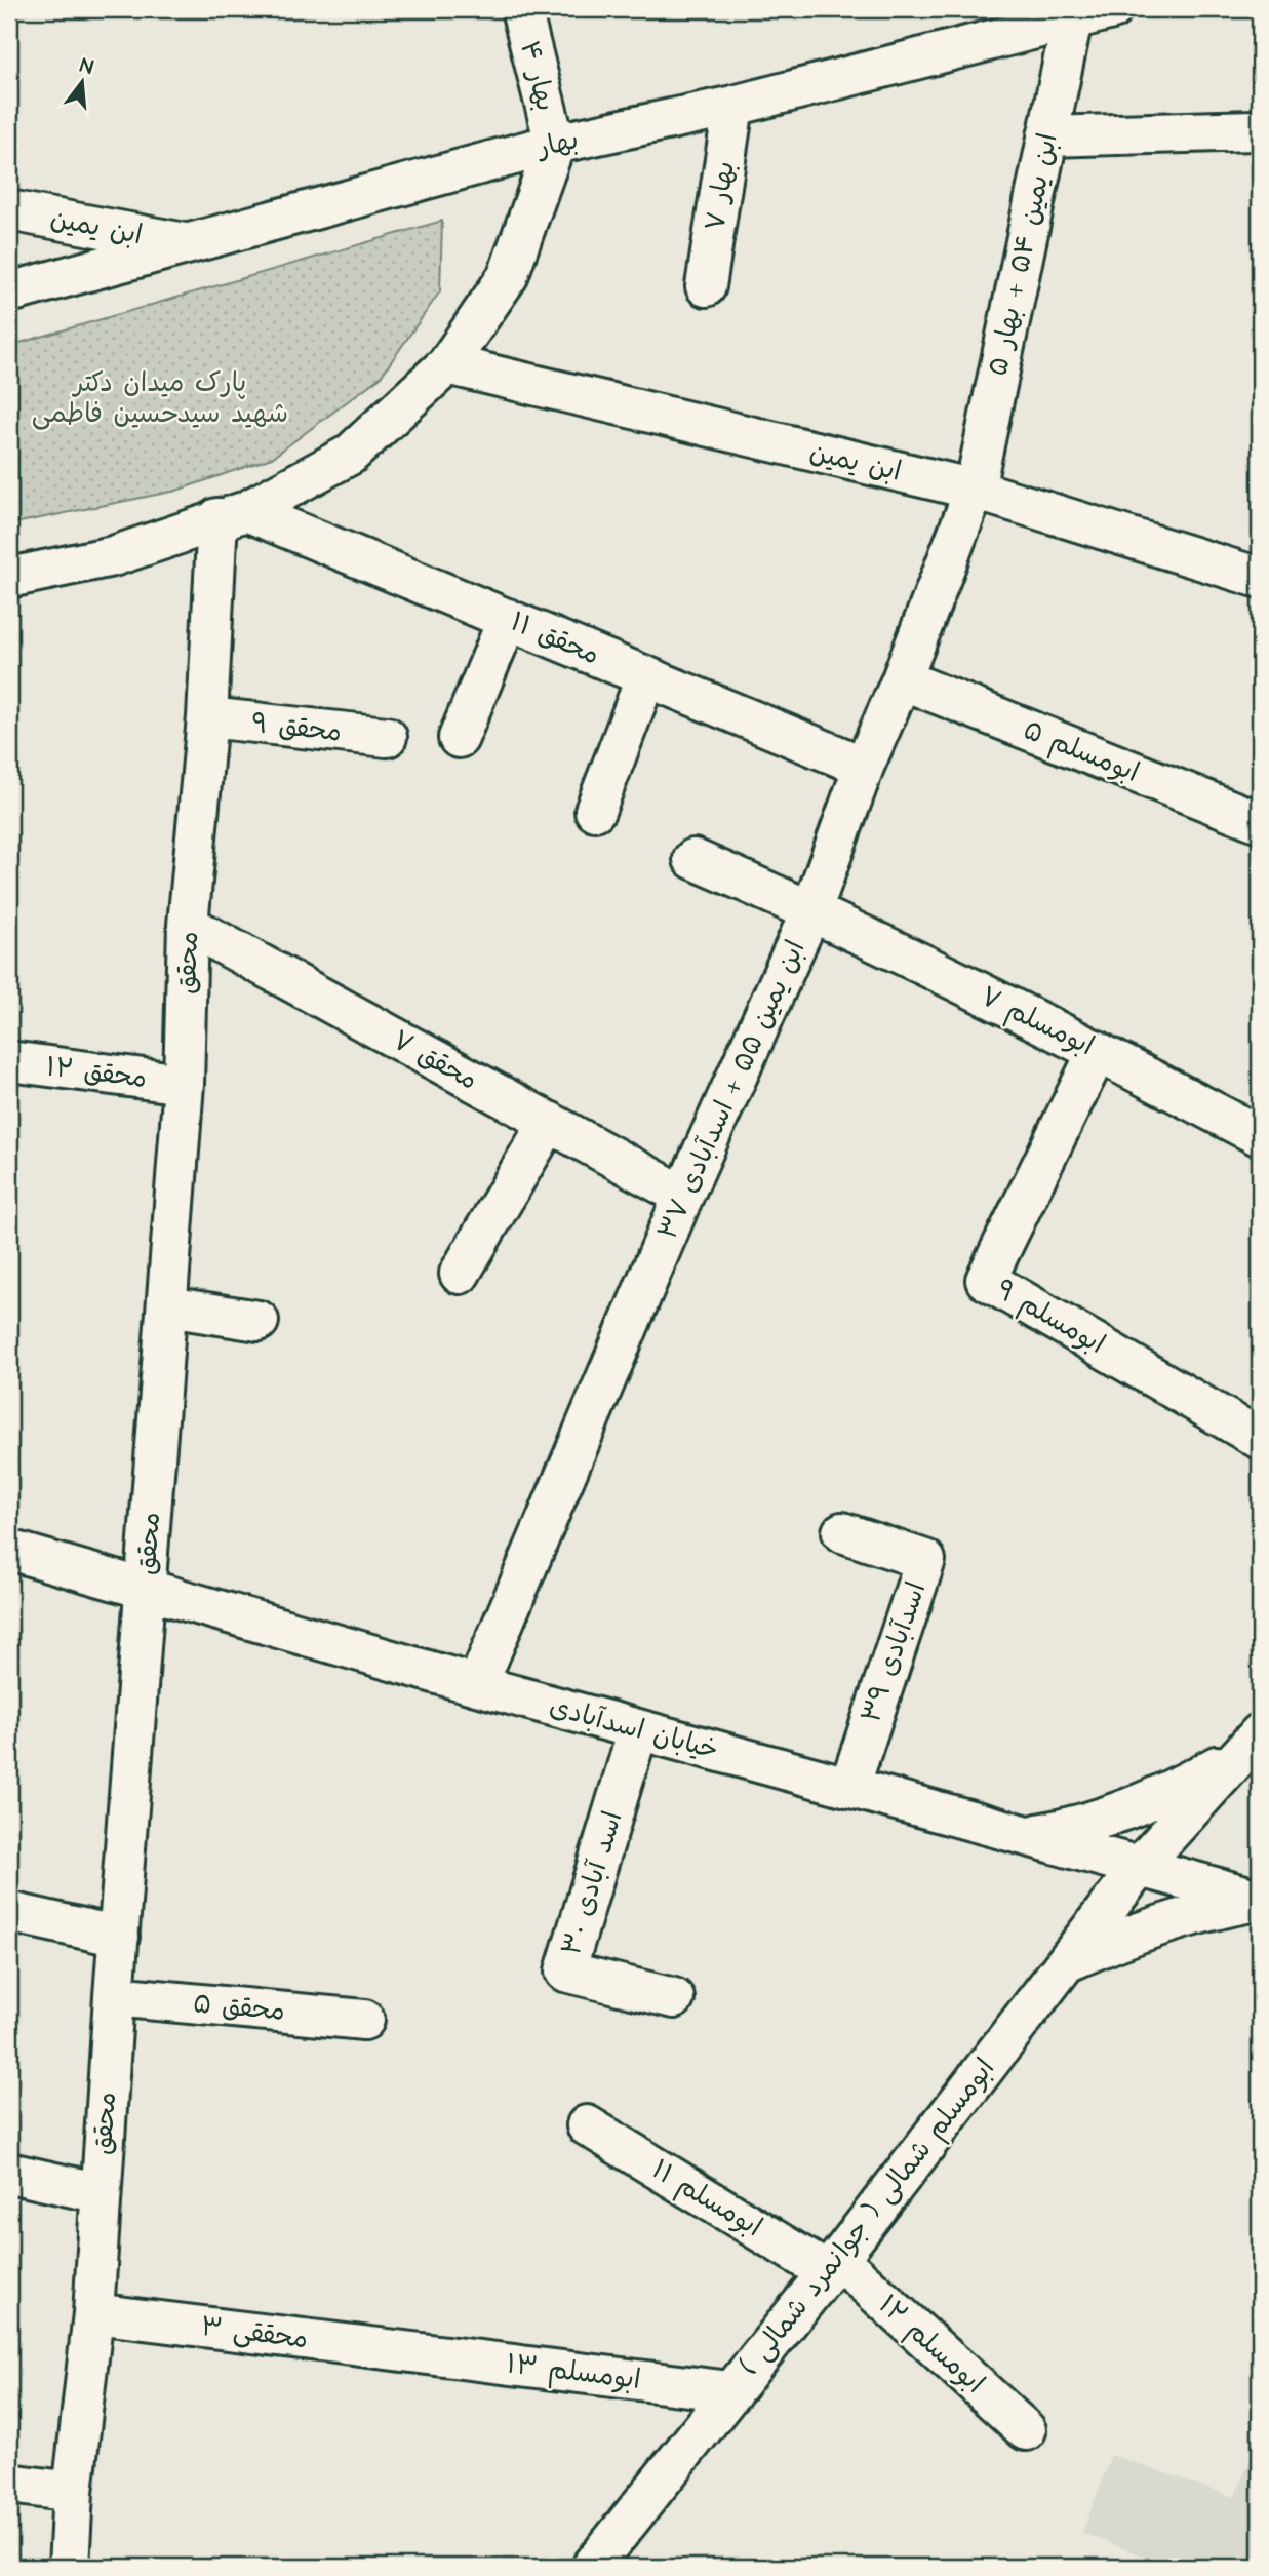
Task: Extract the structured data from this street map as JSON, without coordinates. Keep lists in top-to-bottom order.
{
  "streets": {
    "street": [
      "بهار ۴",
      "بهار",
      "بهار ۷",
      "ابن یمین",
      "ابن یمین ۵۴ + بهار ۵",
      "محقق ۱۱",
      "محقق ۹",
      "ابومسلم ۵",
      "محقق",
      "ابومسلم ۷",
      "محقق ۷",
      "محقق ۱۲",
      "ابن یمین ۵۵ + اسدآبادی ۳۷",
      "ابومسلم ۹",
      "اسدآبادی ۳۹",
      "خیابان اسدآبادی",
      "اسد آبادی ۳۰",
      "محقق ۵",
      "ابومسلم ۱۱",
      "ابومسلم شمالی ( جوانمرد شمالی )",
      "محققی ۳",
      "ابومسلم ۱۲",
      "ابومسلم ۱۳"
    ]
  },
  "crossings": [
    ["بهار ۴", "بهار"],
    ["بهار", "بهار ۷"],
    ["بهار", "ابن یمین"],
    ["بهار", "ابن یمین ۵۴ + بهار ۵"],
    ["ابن یمین", "ابن یمین ۵۴ + بهار ۵"],
    ["ابن یمین", "ابن یمین ۵۵ + اسدآبادی ۳۷"],
    ["ابن یمین ۵۴ + بهار ۵", "ابن یمین ۵۵ + اسدآبادی ۳۷"],
    ["محقق ۱۱", "محقق"],
    ["محقق ۱۱", "ابن یمین ۵۵ + اسدآبادی ۳۷"],
    ["محقق ۹", "محقق"],
    ["ابومسلم ۵", "ابن یمین ۵۵ + اسدآبادی ۳۷"],
    ["محقق", "محقق ۷"],
    ["محقق", "محقق ۱۲"],
    ["محقق", "خیابان اسدآبادی"],
    ["محقق", "محقق ۵"],
    ["محقق", "محققی ۳"],
    ["ابومسلم ۷", "ابن یمین ۵۵ + اسدآبادی ۳۷"],
    ["ابومسلم ۷", "ابومسلم ۹"],
    ["محقق ۷", "ابن یمین ۵۵ + اسدآبادی ۳۷"],
    ["ابن یمین ۵۵ + اسدآبادی ۳۷", "خیابان اسدآبادی"],
    ["اسدآبادی ۳۹", "خیابان اسدآبادی"],
    ["خیابان اسدآبادی", "اسد آبادی ۳۰"],
    ["خیابان اسدآبادی", "ابومسلم شمالی ( جوانمرد شمالی )"],
    ["ابومسلم ۱۱", "ابومسلم شمالی ( جوانمرد شمالی )"],
    ["ابومسلم ۱۱", "ابومسلم ۱۲"],
    ["ابومسلم شمالی ( جوانمرد شمالی )", "ابومسلم ۱۲"],
    ["ابومسلم شمالی ( جوانمرد شمالی )", "ابومسلم ۱۳"],
    ["محققی ۳", "ابومسلم ۱۳"]
  ],
  "parks": ["پارک میدان دکتر شهید سیدحسین فاطمی"],
  "north": "top"
}
